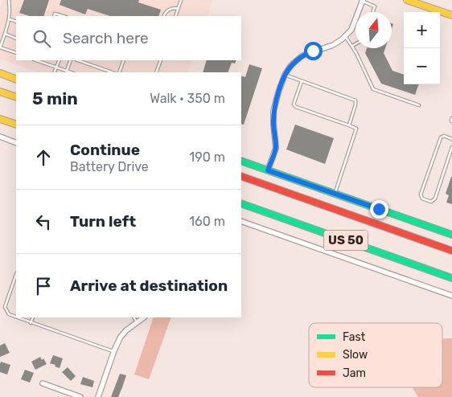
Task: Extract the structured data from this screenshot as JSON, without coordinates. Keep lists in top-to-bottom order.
{
  "streets": {
    "main road": ["US 50"]
  },
  "legend": ["Fast", "Slow", "Jam"],
  "north": "top",
  "page": {
    "map_buttons": ["+", "−"],
    "search": "Search here",
    "heading": ["5 min", "Walk · 350 m"],
    "list": [
      ["Continue", "Battery Drive", "190 m"],
      ["Turn left", "160 m"],
      "Arrive at destination"
    ]
  }
}
